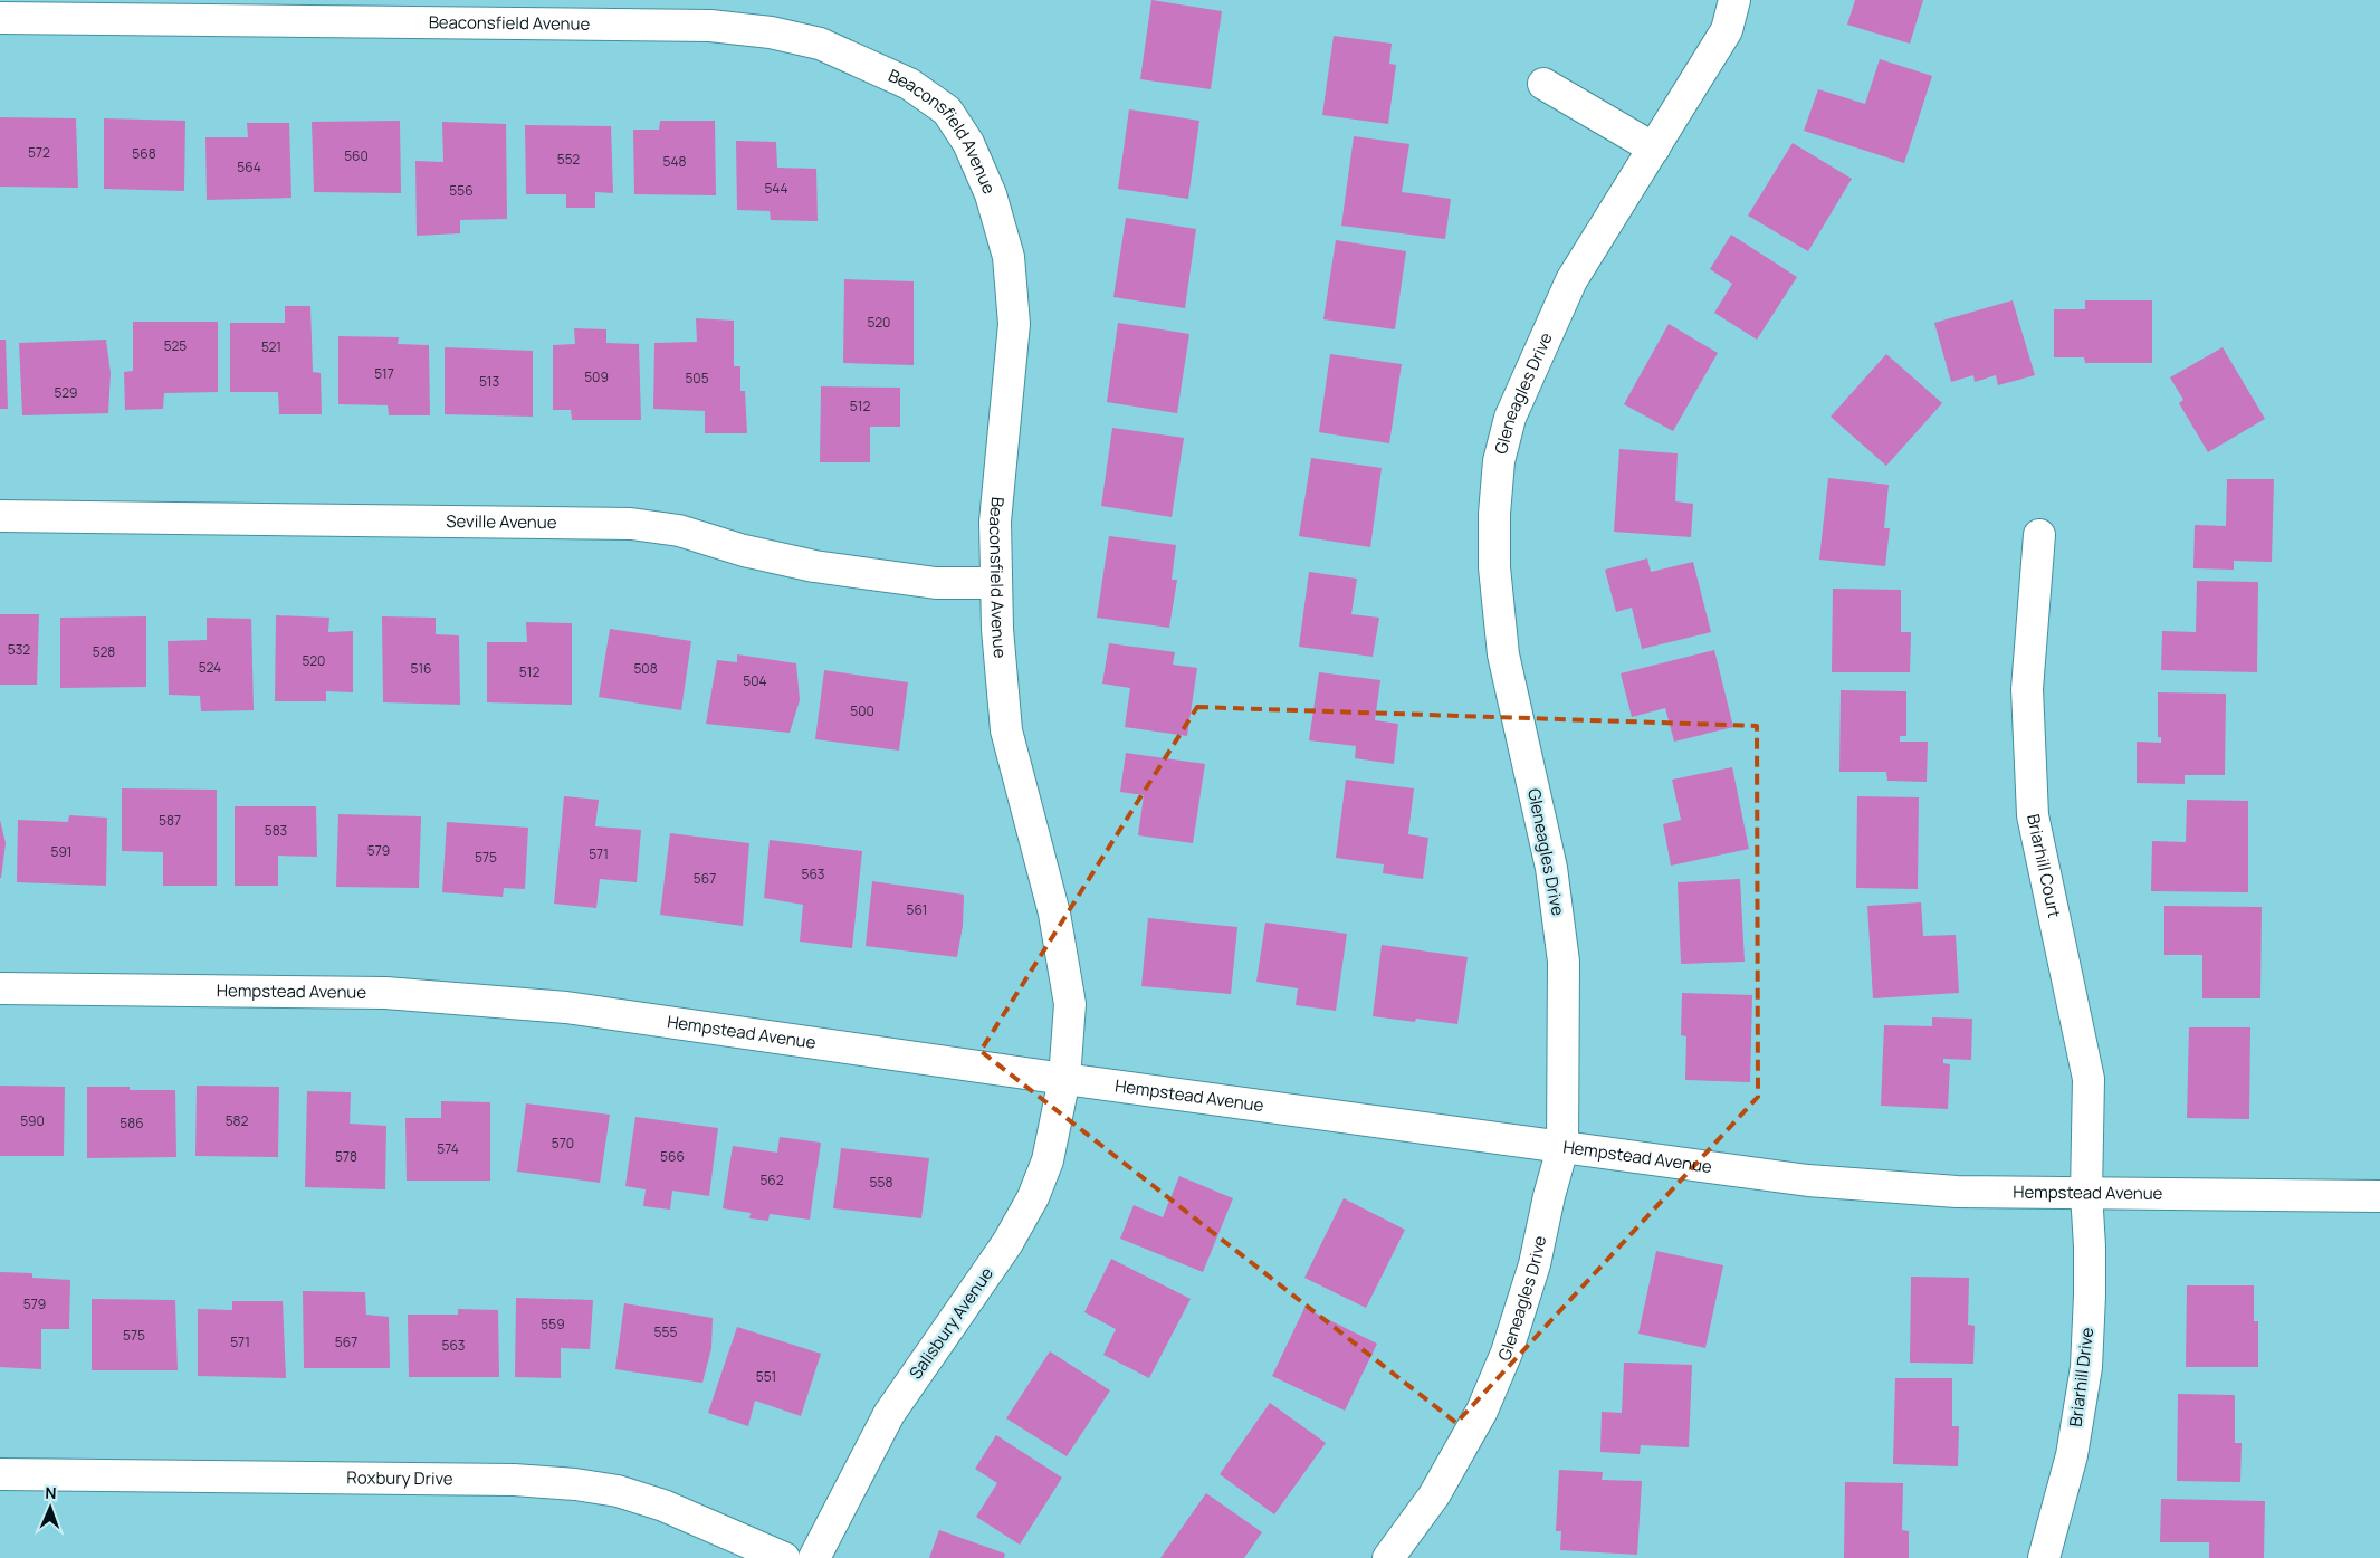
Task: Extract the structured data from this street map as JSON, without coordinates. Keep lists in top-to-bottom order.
{
  "streets": {
    "street": [
      "Beaconsfield Avenue",
      "Gleneagles Drive",
      "Seville Avenue",
      "Briarhill Court",
      "Hempstead Avenue",
      "Salisbury Avenue",
      "Briarhill Drive",
      "Roxbury Drive"
    ]
  },
  "crossings": [
    ["Beaconsfield Avenue", "Seville Avenue"],
    ["Beaconsfield Avenue", "Hempstead Avenue"],
    ["Beaconsfield Avenue", "Salisbury Avenue"],
    ["Gleneagles Drive", "Hempstead Avenue"],
    ["Briarhill Court", "Hempstead Avenue"],
    ["Briarhill Court", "Briarhill Drive"],
    ["Hempstead Avenue", "Salisbury Avenue"],
    ["Hempstead Avenue", "Briarhill Drive"]
  ],
  "house_numbers": [
    "572",
    "568",
    "560",
    "552",
    "548",
    "564",
    "544",
    "556",
    "520",
    "525",
    "521",
    "517",
    "509",
    "505",
    "513",
    "529",
    "512",
    "532",
    "528",
    "520",
    "524",
    "516",
    "508",
    "512",
    "504",
    "500",
    "587",
    "583",
    "579",
    "591",
    "571",
    "575",
    "563",
    "567",
    "561",
    "590",
    "582",
    "586",
    "570",
    "574",
    "578",
    "566",
    "562",
    "558",
    "579",
    "559",
    "555",
    "575",
    "571",
    "567",
    "563",
    "551"
  ],
  "north": "top"
}
